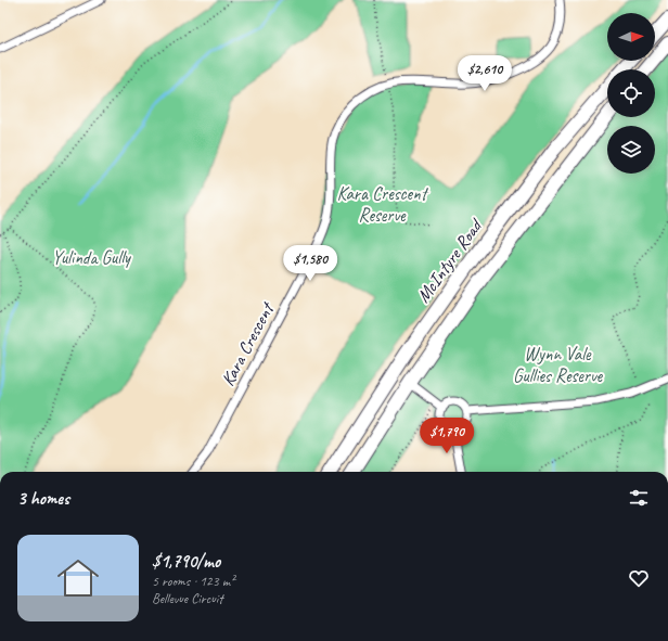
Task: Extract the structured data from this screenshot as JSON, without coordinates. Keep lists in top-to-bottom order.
{
  "streets": {
    "main road": ["McIntyre Road"],
    "street": ["Kara Crescent"]
  },
  "parks": ["Kara Crescent Reserve", "Yulinda Gully", "Wynn Vale Gullies Reserve"],
  "north": "right",
  "page": {
    "price": ["$2,610", "$1,580", "$1,790"],
    "heading": "3 homes",
    "list": [
      {
        "name": "$1,790/mo",
        "note": "5 rooms · 123 m² · Bellevue Circuit"
      }
    ]
  }
}
